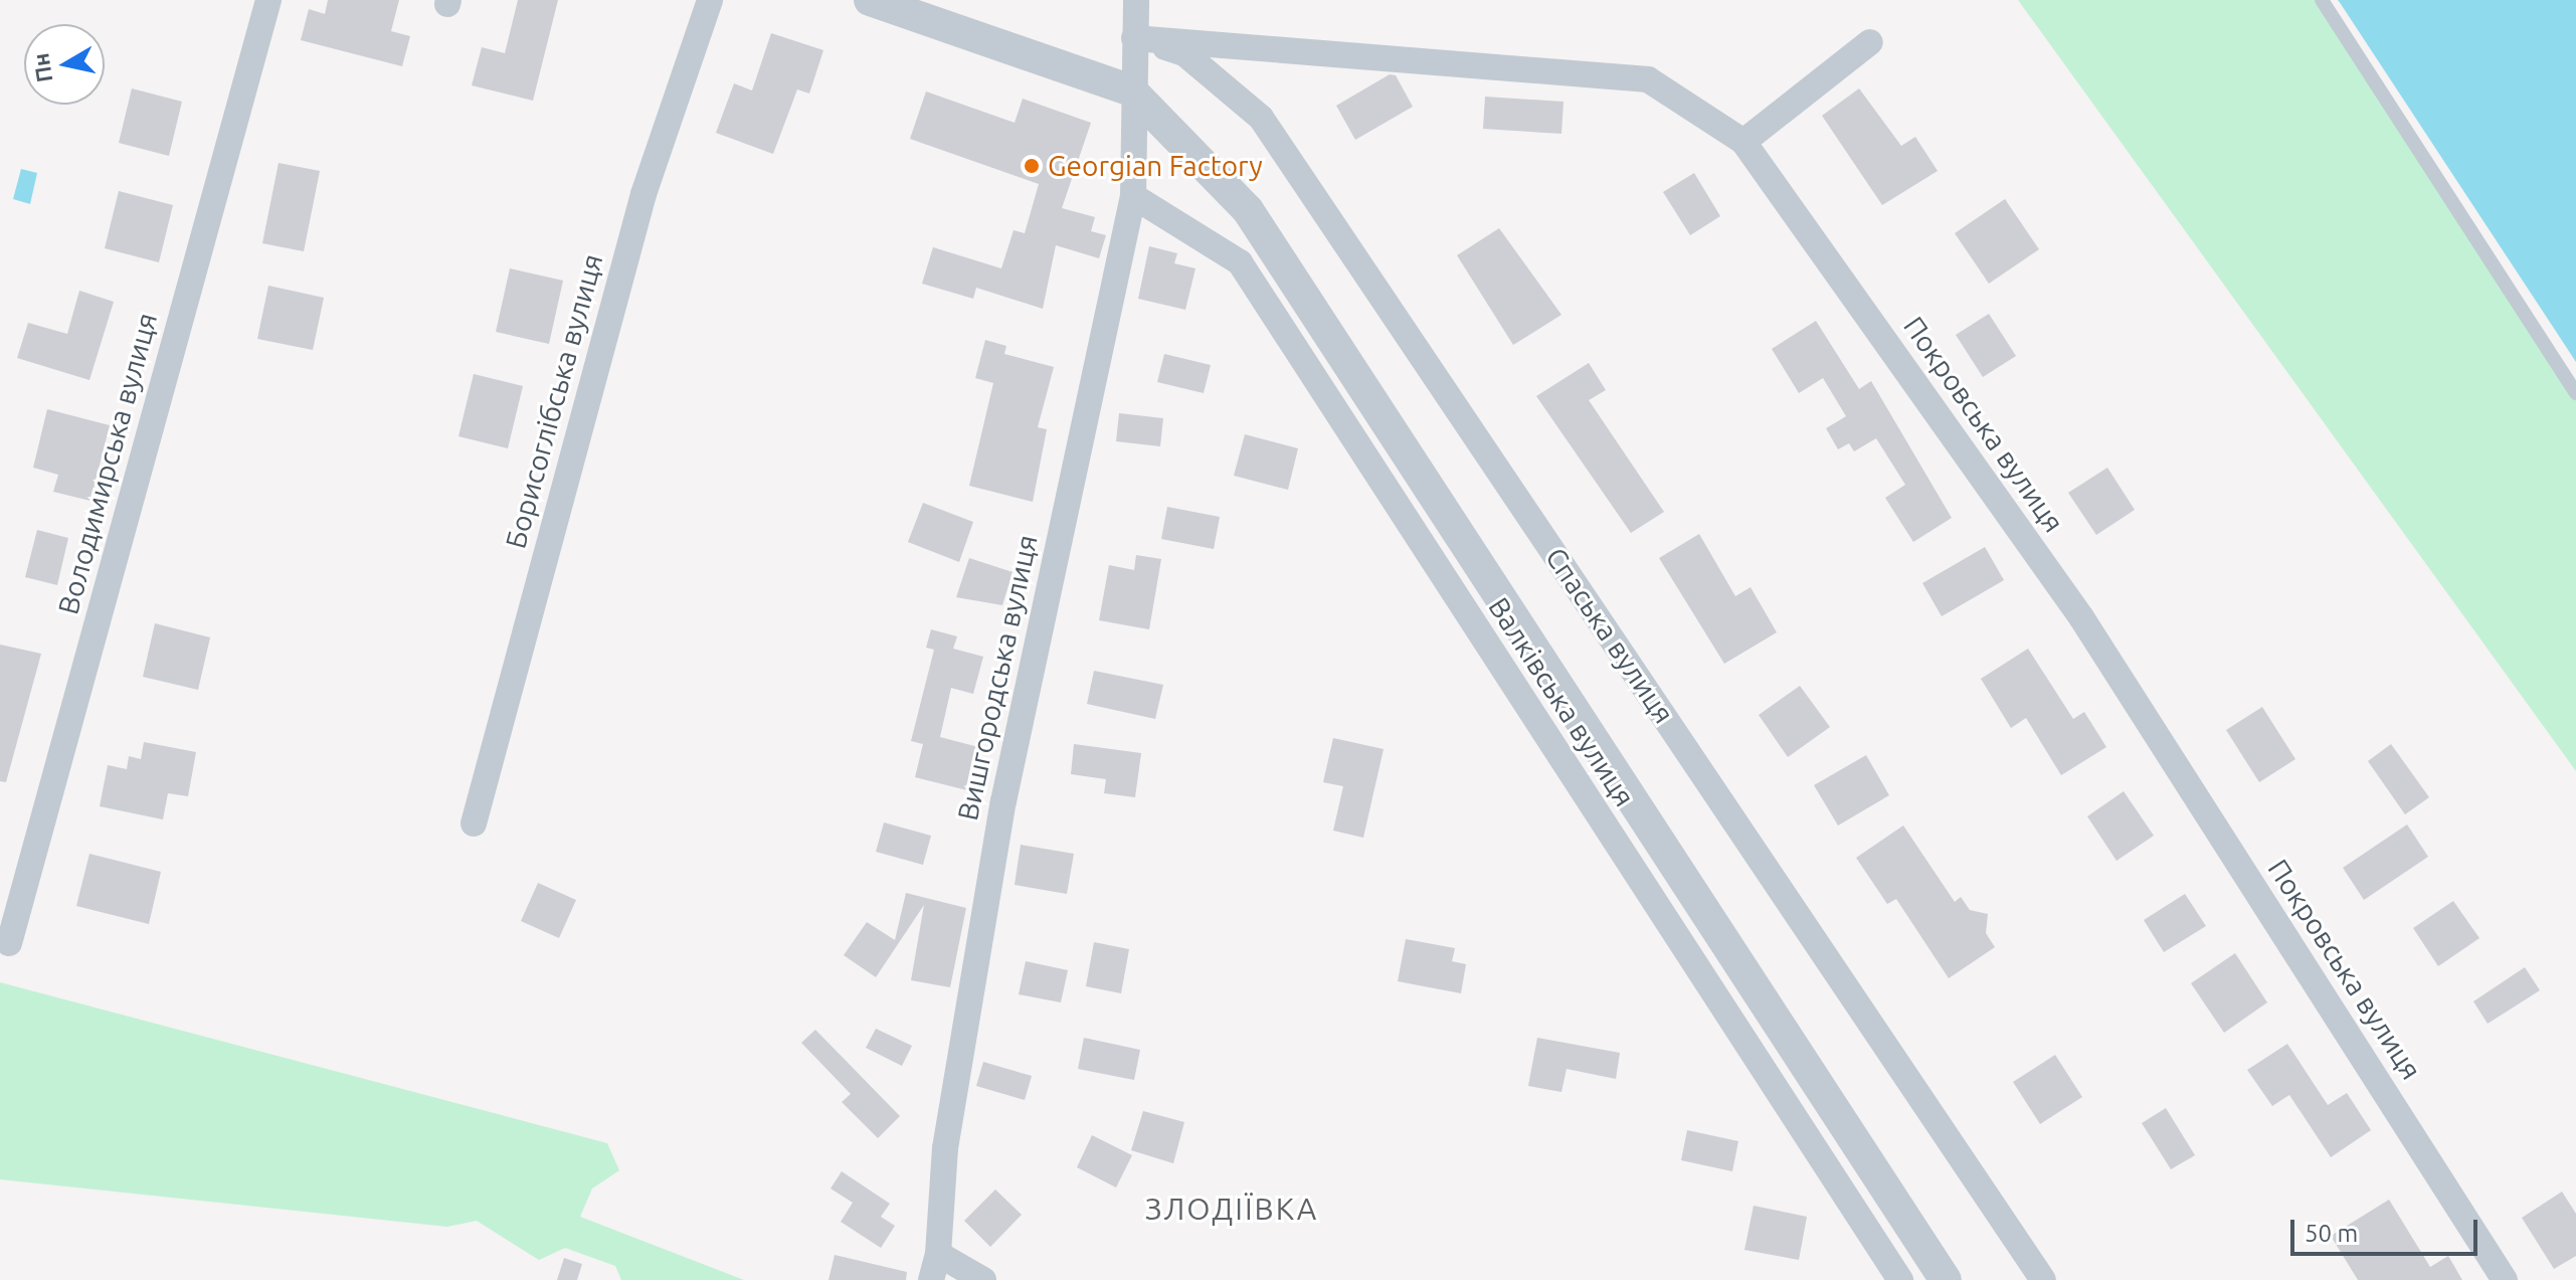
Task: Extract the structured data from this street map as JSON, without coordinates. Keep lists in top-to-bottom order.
{
  "streets": {
    "street": [
      "Борисоглібська вулиця",
      "Покровська вулиця",
      "Володимирська вулиця",
      "Спаська вулиця",
      "Вишгородська вулиця",
      "Валківська вулиця"
    ]
  },
  "crossings": [
    ["Покровська вулиця", "Спаська вулиця"],
    ["Покровська вулиця", "Вишгородська вулиця"],
    ["Спаська вулиця", "Вишгородська вулиця"],
    ["Вишгородська вулиця", "Валківська вулиця"]
  ],
  "districts": ["ЗЛОДІЇВКА"],
  "places": ["Georgian Factory"],
  "scale_bar": "50 m",
  "north": "left"
}
